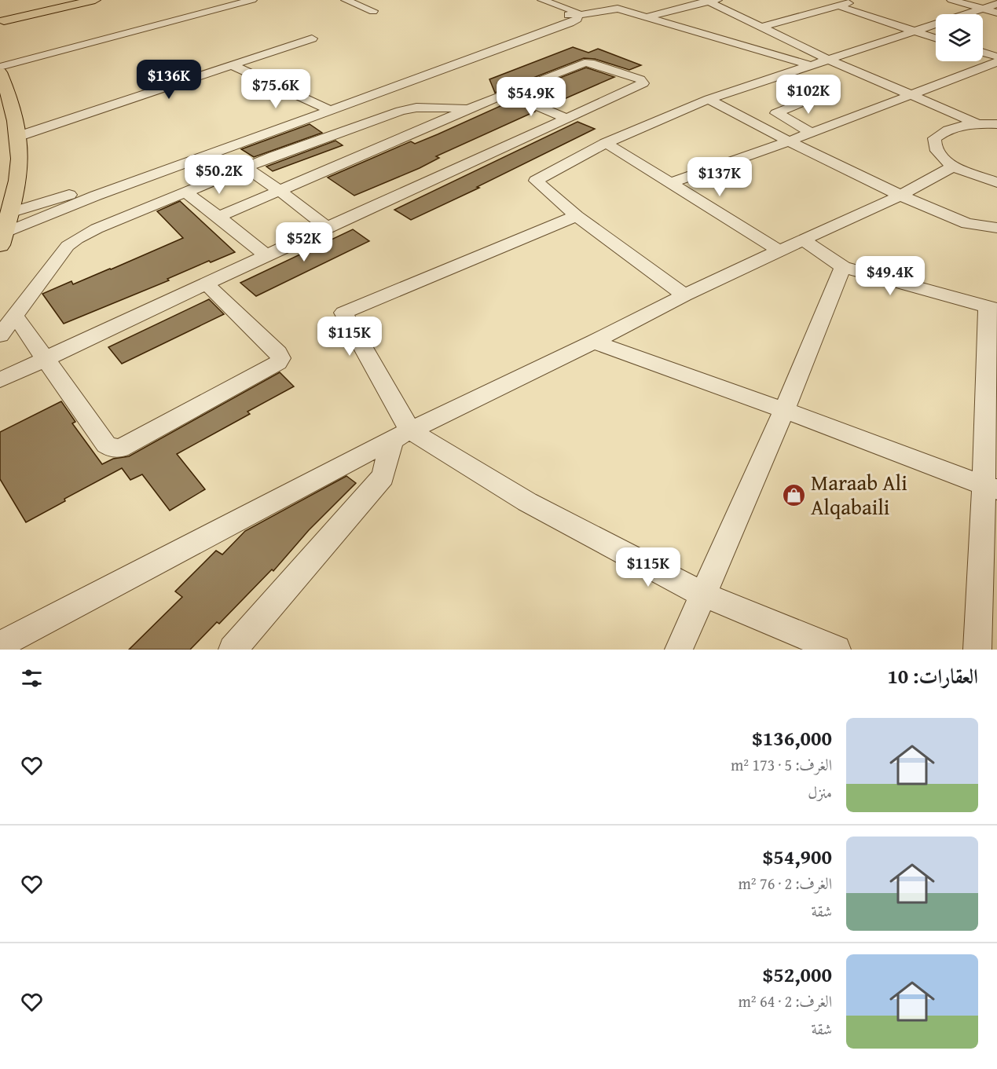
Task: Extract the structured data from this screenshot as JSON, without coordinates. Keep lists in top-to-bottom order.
{
  "places": {
    "shop": ["Maraab Ali Alqabaili"]
  },
  "page": {
    "price": [
      "$136K",
      "$75.6K",
      "$102K",
      "$54.9K",
      "$50.2K",
      "$137K",
      "$52K",
      "$49.4K",
      "$115K",
      "$115K"
    ],
    "heading": "العقارات: 10",
    "list": [
      {
        "name": "$136,000",
        "note": "الغرف: 5 · 173 m² · منزل"
      },
      {
        "name": "$54,900",
        "note": "الغرف: 2 · 76 m² · شقة"
      },
      {
        "name": "$52,000",
        "note": "الغرف: 2 · 64 m² · شقة"
      }
    ]
  }
}
